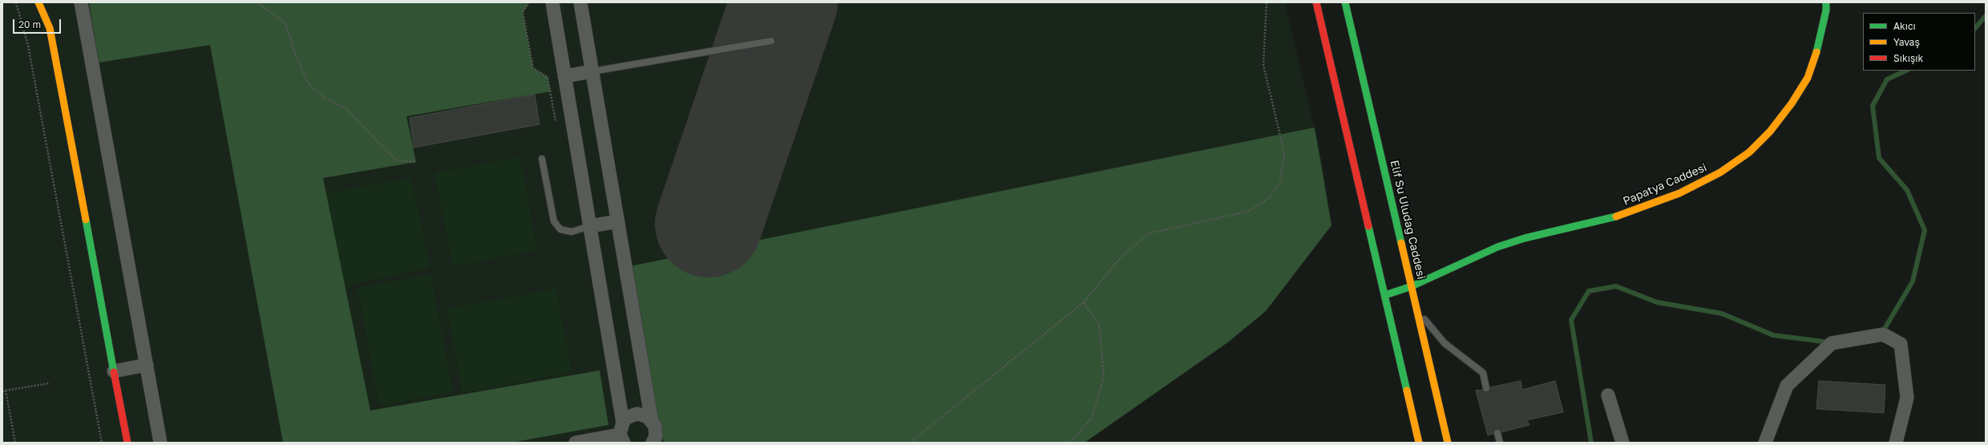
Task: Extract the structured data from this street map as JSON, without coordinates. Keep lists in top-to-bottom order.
{
  "streets": {
    "street": ["Papatya Caddesi", "Elif Su Uludağ Caddesi"]
  },
  "crossings": [
    ["Papatya Caddesi", "Elif Su Uludağ Caddesi"]
  ],
  "legend": ["Akıcı", "Yavaş", "Sıkışık"],
  "scale_bar": "20 m"
}
